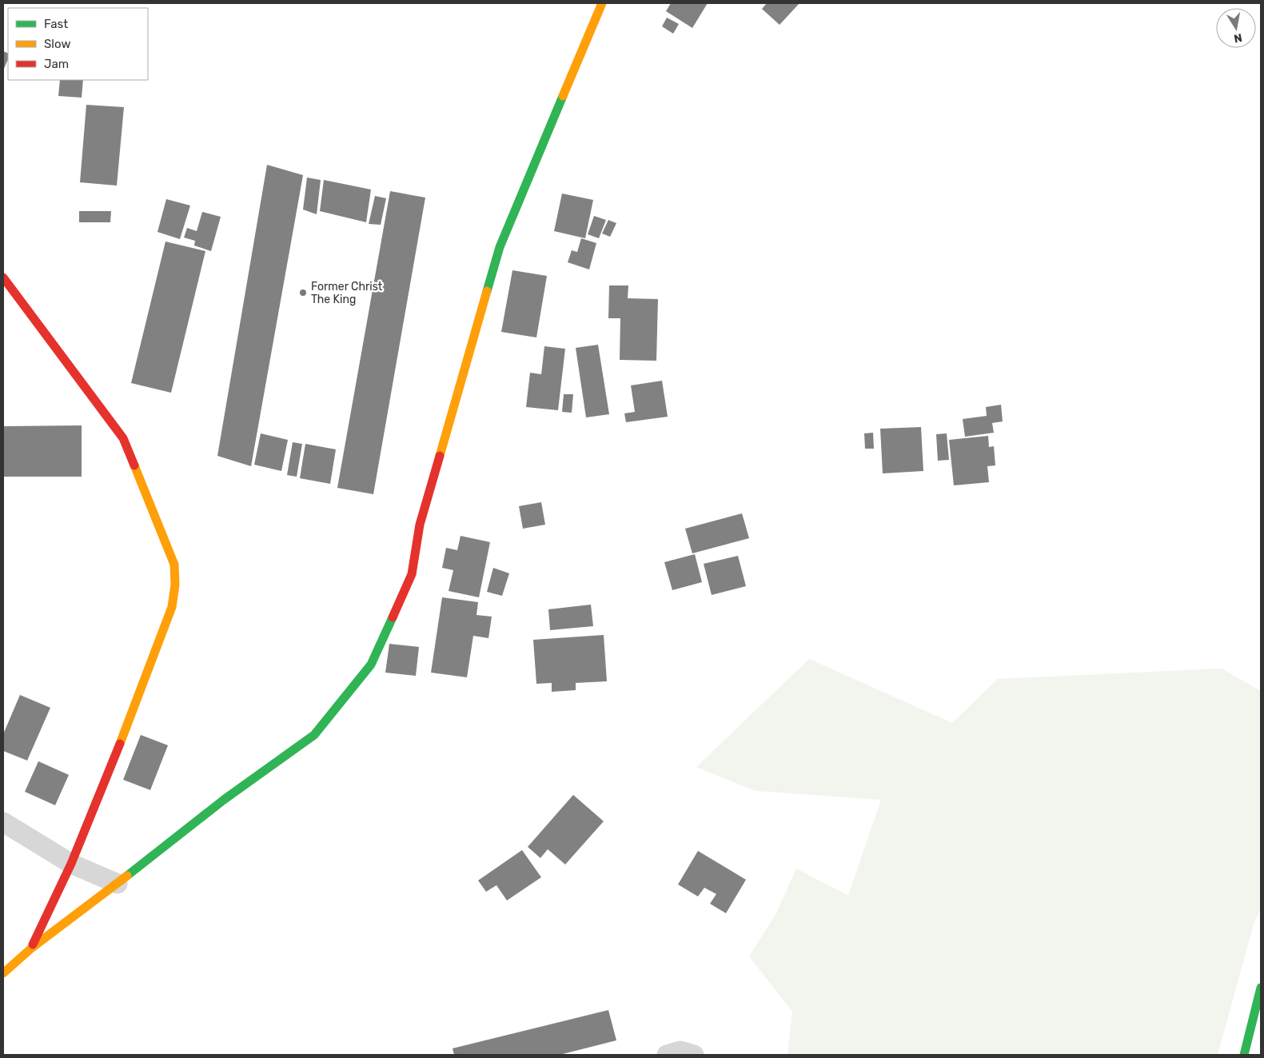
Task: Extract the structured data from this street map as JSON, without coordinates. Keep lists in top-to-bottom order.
{
  "places": ["Former Christ The King"],
  "legend": ["Fast", "Slow", "Jam"],
  "north": "bottom"
}
